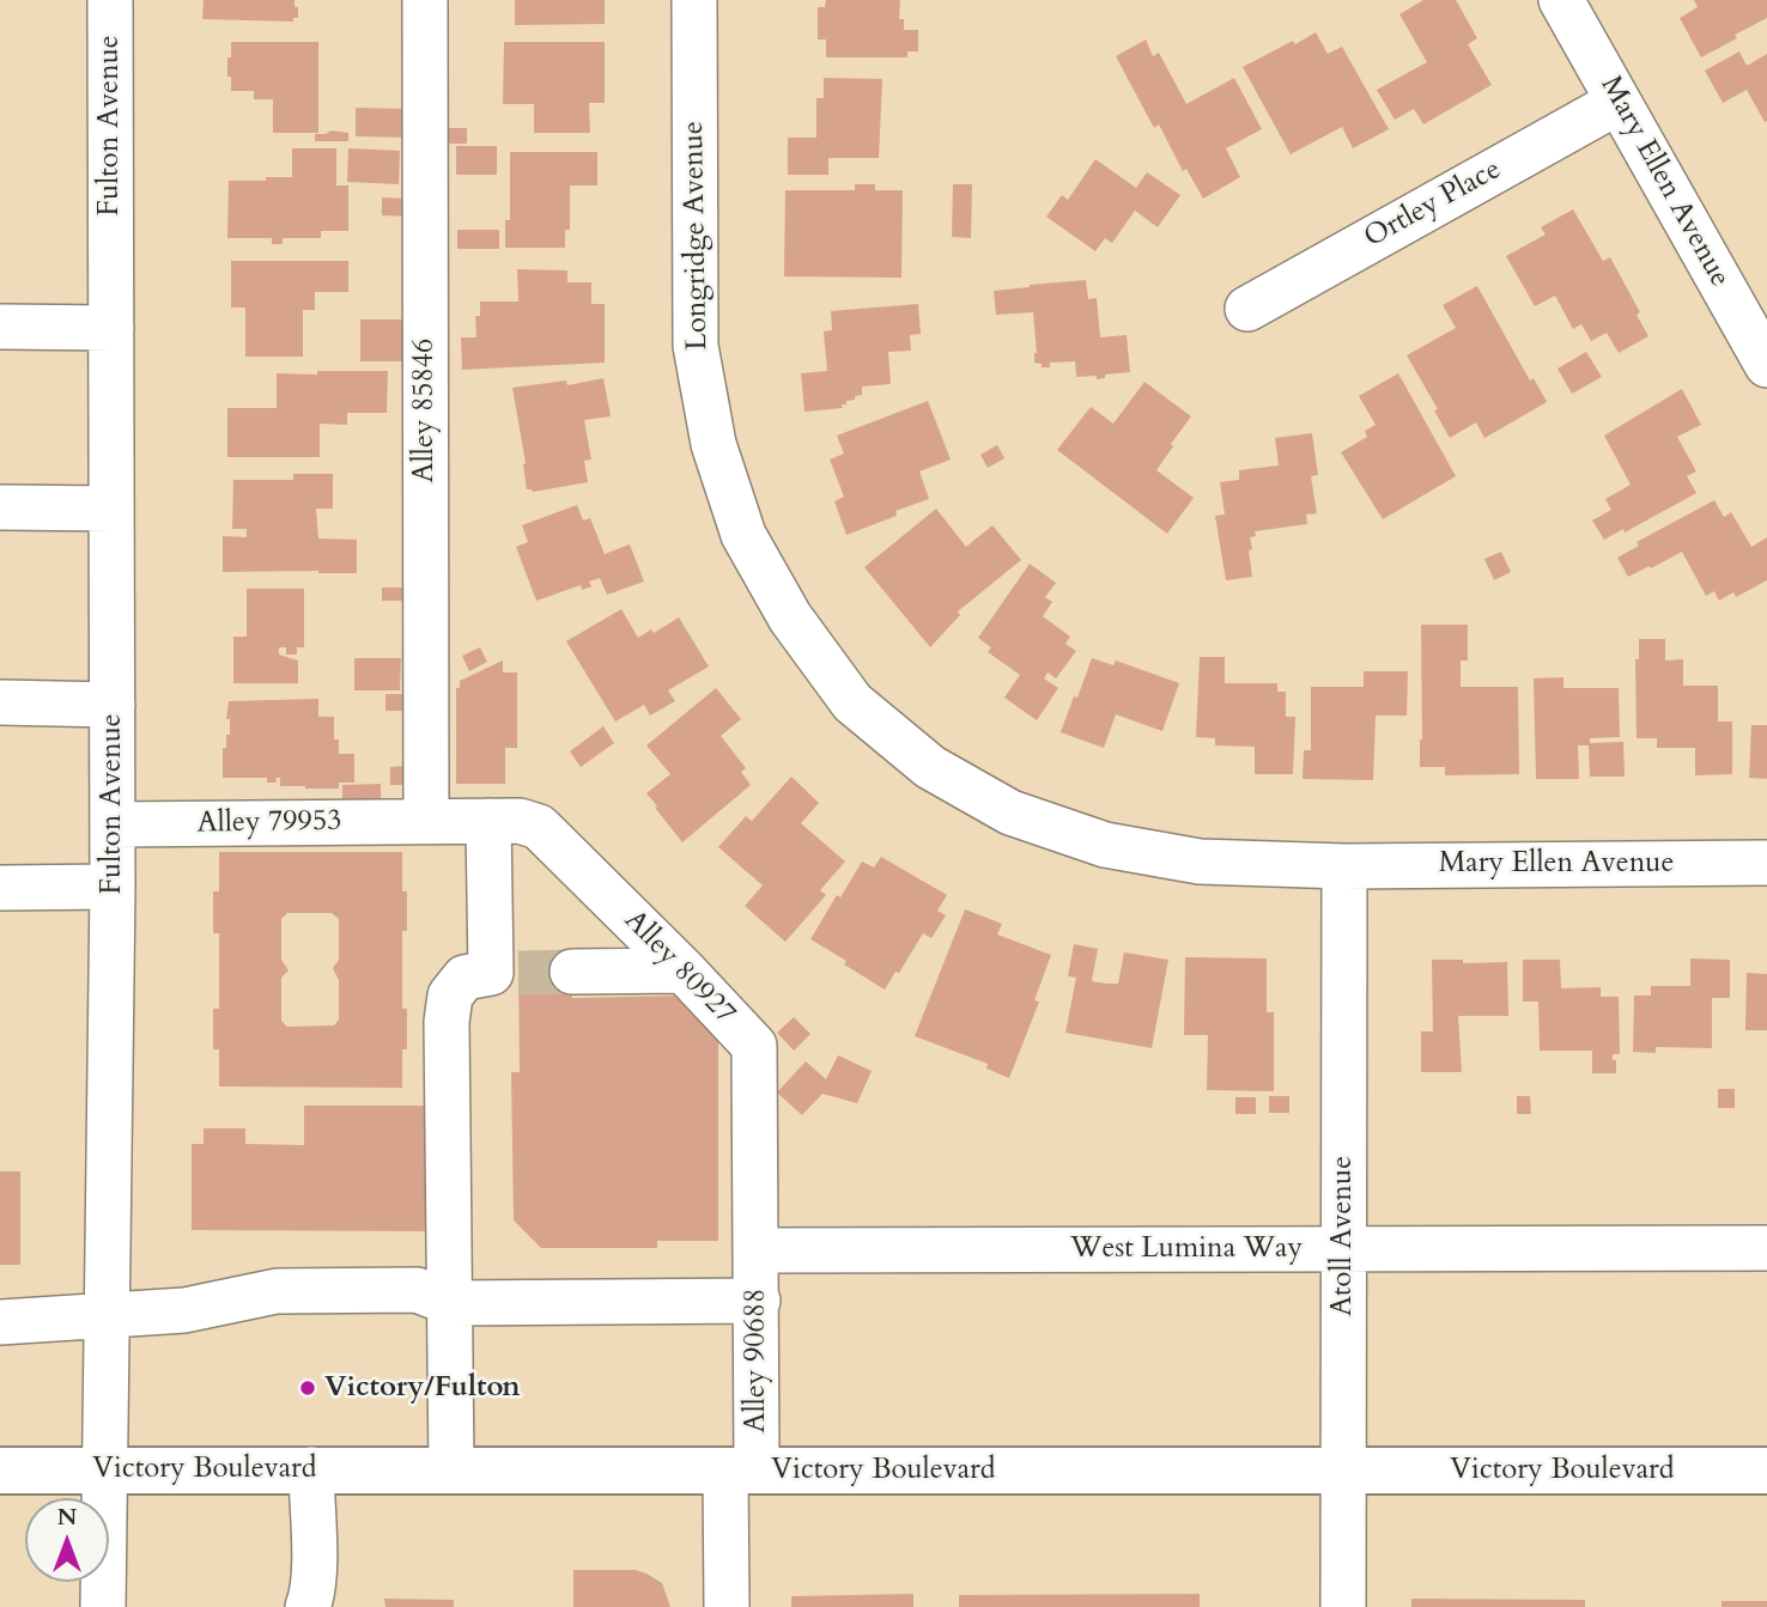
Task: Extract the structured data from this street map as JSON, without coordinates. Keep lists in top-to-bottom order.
{
  "streets": {
    "main road": ["Victory Boulevard"],
    "street": [
      "Fulton Avenue",
      "Mary Ellen Avenue",
      "Ortley Place",
      "Longridge Avenue",
      "Alley 85846",
      "Alley 79953",
      "Alley 80927",
      "Atoll Avenue",
      "West Lumina Way",
      "Alley 90688"
    ]
  },
  "crossings": [
    ["Fulton Avenue", "Alley 79953"],
    ["Fulton Avenue", "Victory Boulevard"],
    ["Mary Ellen Avenue", "Ortley Place"],
    ["Mary Ellen Avenue", "Longridge Avenue"],
    ["Mary Ellen Avenue", "Atoll Avenue"],
    ["Longridge Avenue", "Atoll Avenue"],
    ["Alley 85846", "Alley 79953"],
    ["Alley 85846", "Alley 80927"],
    ["Alley 79953", "Alley 80927"],
    ["Alley 80927", "West Lumina Way"],
    ["Alley 80927", "Alley 90688"],
    ["Atoll Avenue", "West Lumina Way"],
    ["Atoll Avenue", "Victory Boulevard"],
    ["West Lumina Way", "Alley 90688"],
    ["Alley 90688", "Victory Boulevard"]
  ],
  "places": ["Victory/Fulton"],
  "north": "top"
}
